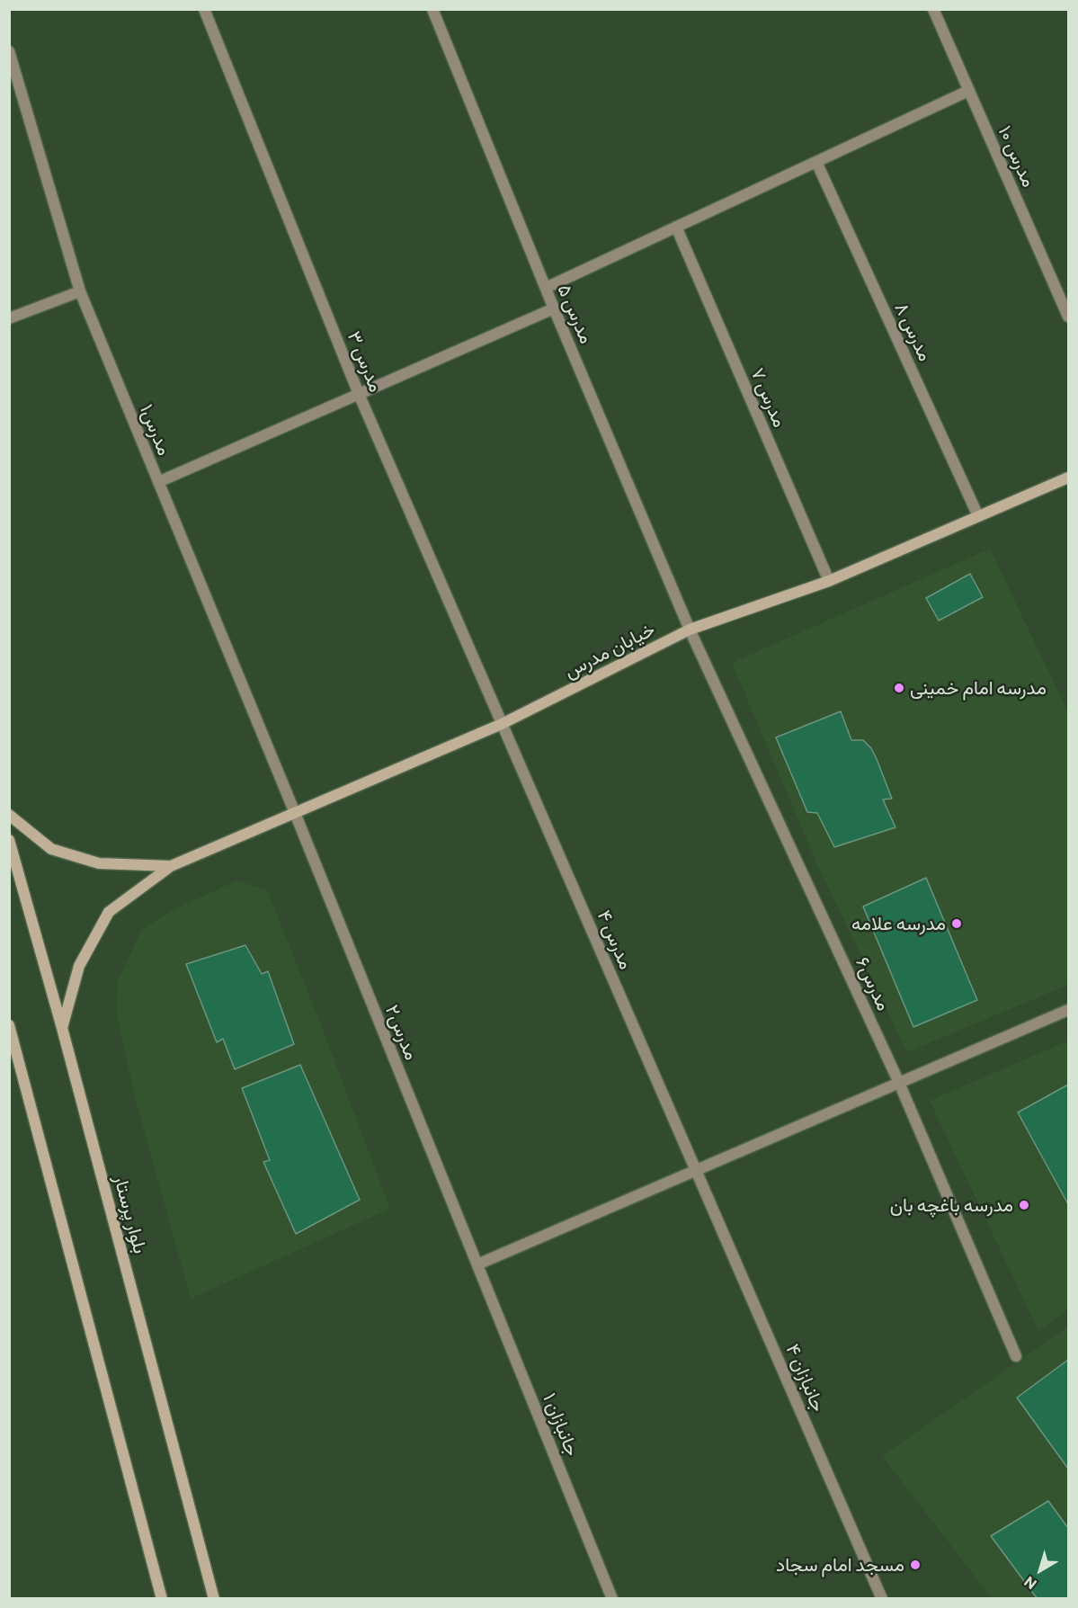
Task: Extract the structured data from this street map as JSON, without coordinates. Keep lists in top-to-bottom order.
{
  "streets": {
    "main road": ["خیابان مدرس", "بلوار پرستار"],
    "street": [
      "مدرس ۱۰",
      "مدرس ۵",
      "مدرس ۸",
      "مدرس ۳",
      "مدرس ۷",
      "مدرس۱",
      "مدرس ۴",
      "مدرس۶",
      "مدرس۲",
      "جانبازان ۴",
      "جانبازان ۱"
    ]
  },
  "crossings": [
    ["مدرس ۵", "خیابان مدرس"],
    ["مدرس ۵", "مدرس۶"],
    ["مدرس ۸", "خیابان مدرس"],
    ["مدرس ۳", "خیابان مدرس"],
    ["مدرس ۳", "مدرس ۴"],
    ["مدرس ۷", "خیابان مدرس"],
    ["مدرس۱", "خیابان مدرس"],
    ["مدرس۱", "مدرس۲"],
    ["خیابان مدرس", "مدرس ۴"],
    ["خیابان مدرس", "مدرس۶"],
    ["خیابان مدرس", "مدرس۲"],
    ["مدرس ۴", "جانبازان ۴"],
    ["مدرس۲", "جانبازان ۱"]
  ],
  "places": [
    "مدرسه امام خمینی",
    "مدرسه علامه",
    "مدرسه باغچه بان",
    "مسجد امام سجاد"
  ],
  "north": "bottom left"
}
